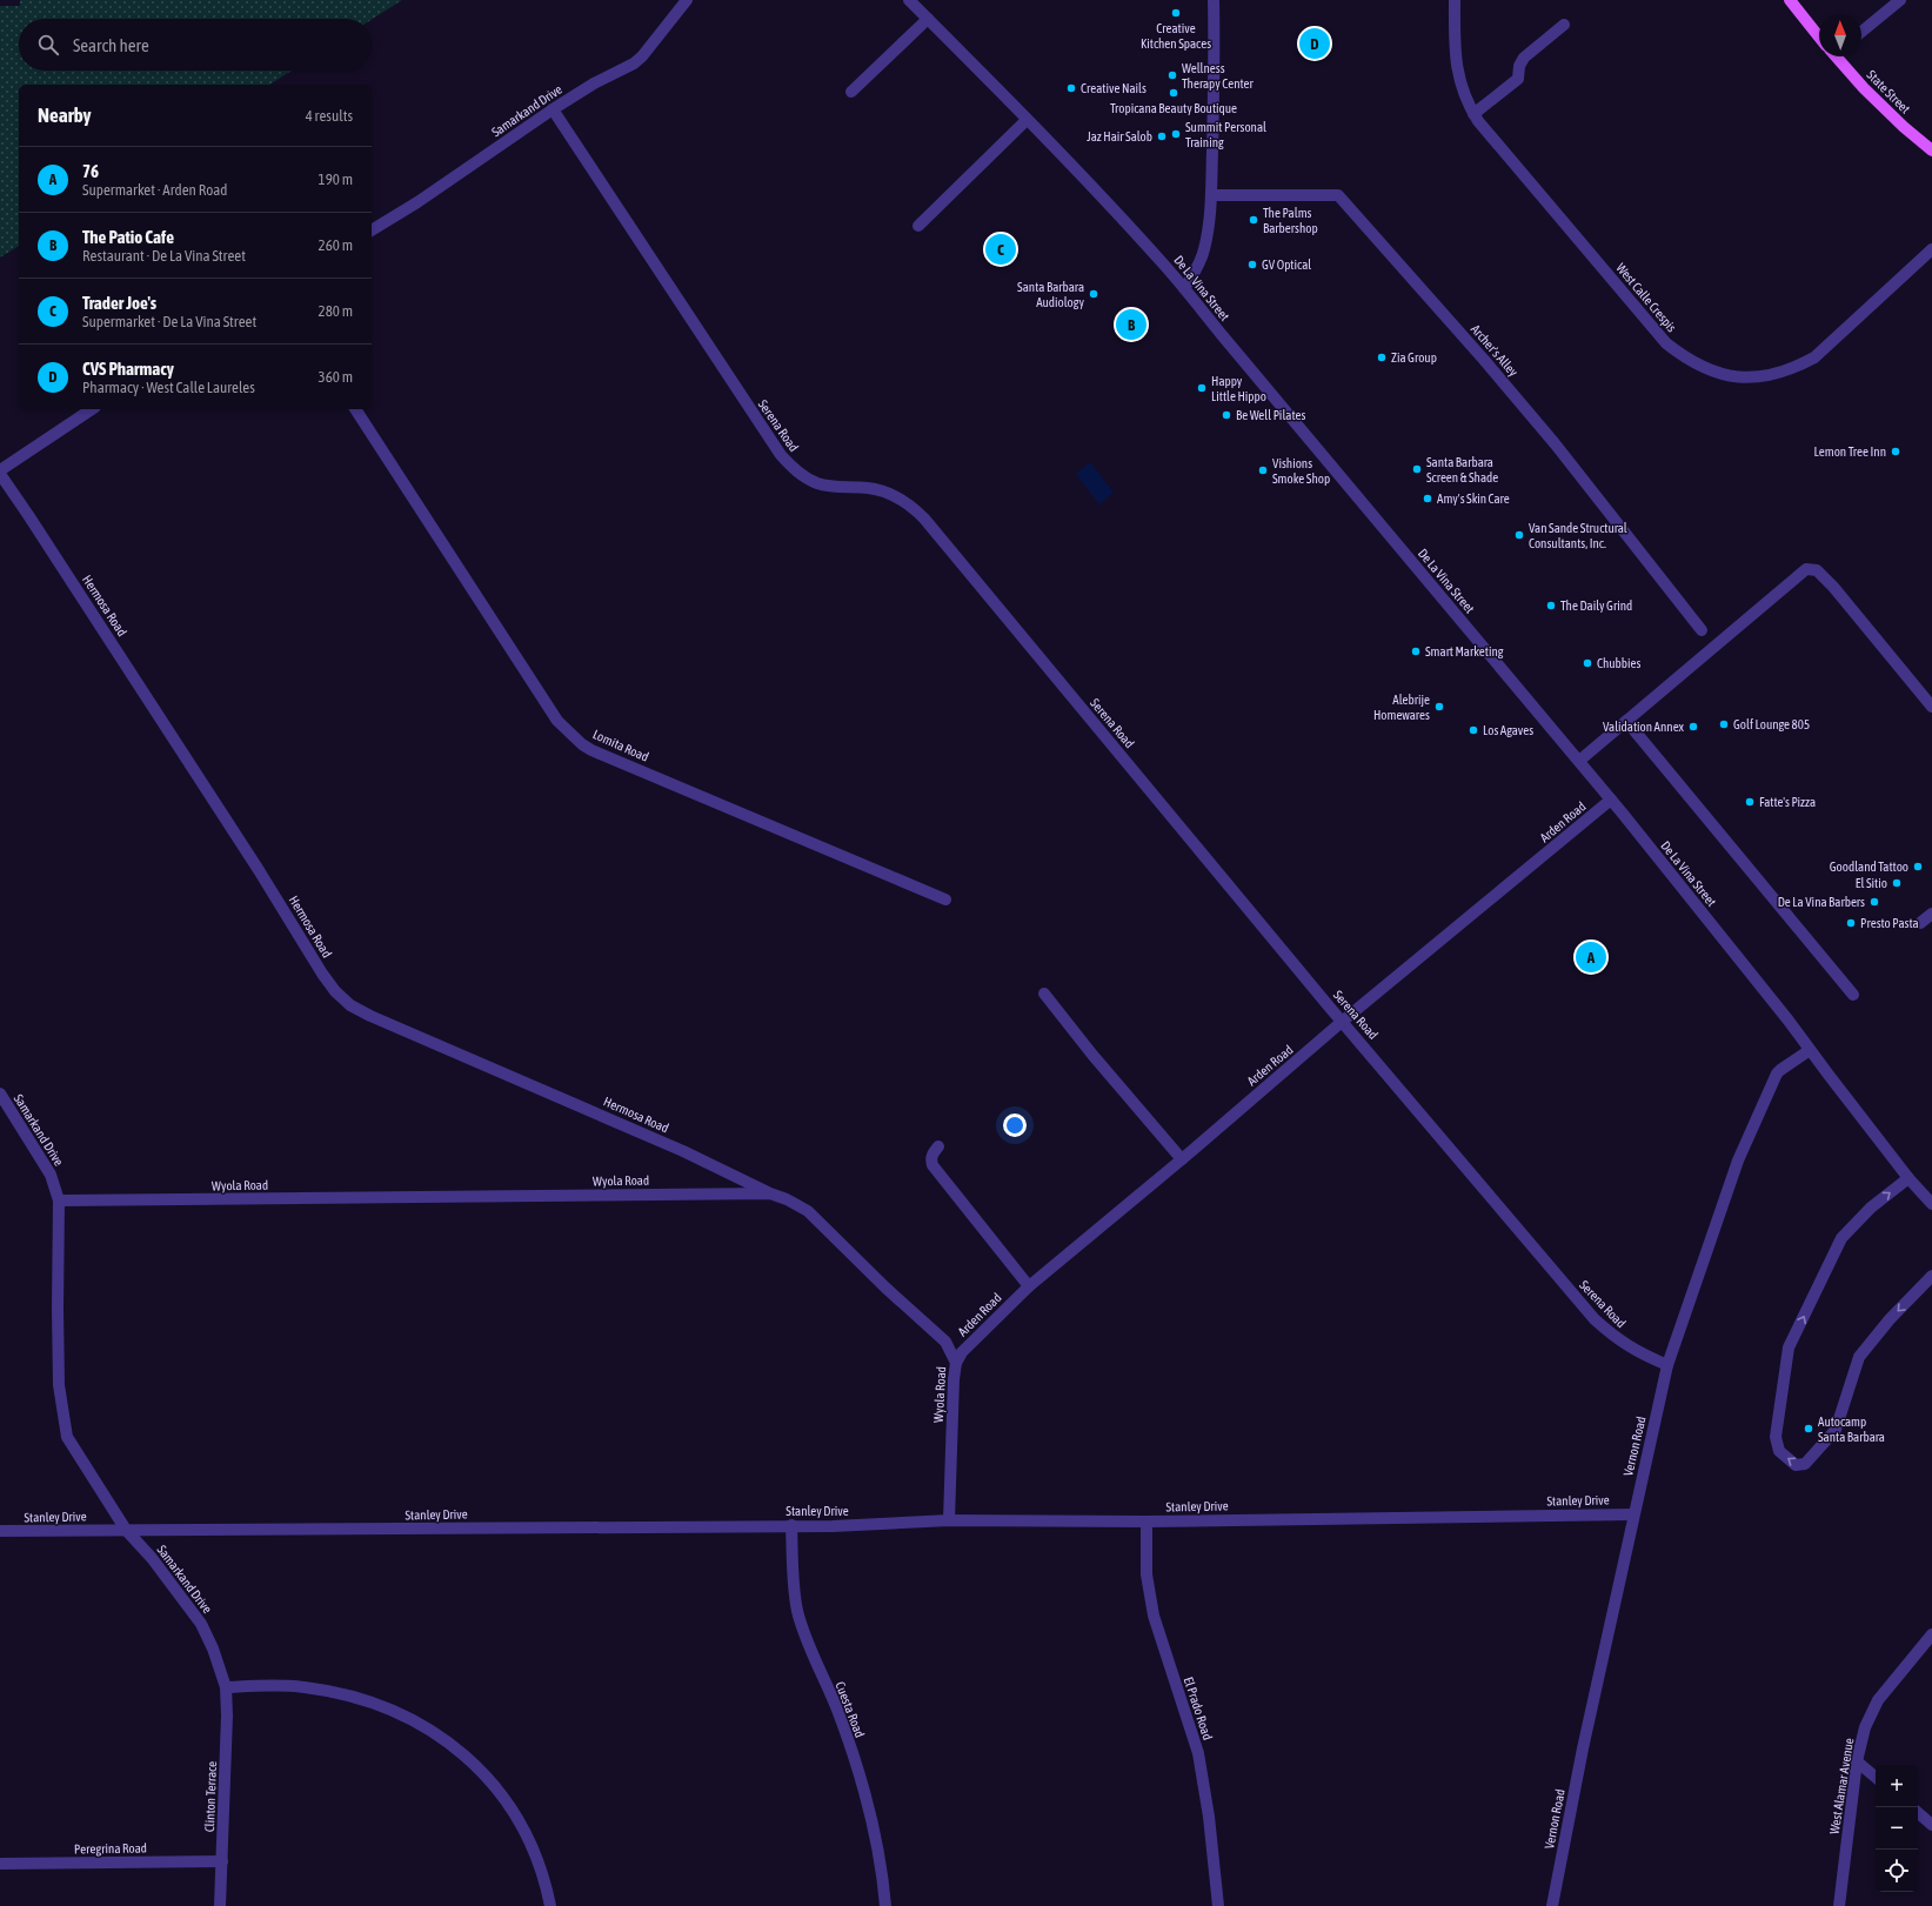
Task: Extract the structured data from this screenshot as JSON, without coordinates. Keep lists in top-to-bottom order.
{
  "streets": {
    "main road": ["State Street"],
    "street": [
      "Samarkand Drive",
      "De La Vina Street",
      "West Calle Crespis",
      "Archer's Alley",
      "Serena Road",
      "Hermosa Road",
      "Lomita Road",
      "Arden Road",
      "Wyola Road",
      "Vernon Road",
      "Stanley Drive",
      "El Prado Road",
      "Cuesta Road",
      "West Alamar Avenue",
      "Clinton Terrace",
      "Peregrina Road"
    ]
  },
  "crossings": [
    ["Samarkand Drive", "Serena Road"],
    ["Samarkand Drive", "Wyola Road"],
    ["Samarkand Drive", "Stanley Drive"],
    ["Samarkand Drive", "Clinton Terrace"],
    ["De La Vina Street", "Arden Road"],
    ["De La Vina Street", "Vernon Road"],
    ["Serena Road", "Arden Road"],
    ["Serena Road", "Vernon Road"],
    ["Hermosa Road", "Wyola Road"],
    ["Arden Road", "Wyola Road"],
    ["Wyola Road", "Stanley Drive"],
    ["Vernon Road", "Stanley Drive"],
    ["Stanley Drive", "El Prado Road"],
    ["Stanley Drive", "Cuesta Road"],
    ["Clinton Terrace", "Peregrina Road"]
  ],
  "places": [
    "Creative Kitchen Spaces",
    "Wellness Therapy Center",
    "Creative Nails",
    "Tropicana Beauty Boutique",
    "Summit Personal Training",
    "Jaz Hair Salob",
    "The Palms Barbershop",
    "GV Optical",
    "Santa Barbara Audiology",
    "Zia Group",
    "Happy Little Hippo",
    "Be Well Pilates",
    "Lemon Tree Inn",
    "Santa Barbara Screen & Shade",
    "Vishions Smoke Shop",
    "Amy's Skin Care",
    "Van Sande Structural Consultants, Inc.",
    "The Daily Grind",
    "Smart Marketing",
    "Chubbies",
    "Alebrije Homewares",
    "Golf Lounge 805",
    "Validation Annex",
    "Los Agaves",
    "Fatte's Pizza",
    "Goodland Tattoo",
    "El Sitio",
    "De La Vina Barbers",
    "Presto Pasta",
    "Autocamp Santa Barbara"
  ],
  "north": "top",
  "page": {
    "search": "Search here",
    "pins": [
      "D",
      "C",
      "B",
      "A"
    ],
    "heading": ["Nearby", "4 results"],
    "list": [
      {
        "mark": "A",
        "name": "76",
        "note": "Supermarket · Arden Road",
        "value": "190 m"
      },
      {
        "mark": "B",
        "name": "The Patio Cafe",
        "note": "Restaurant · De La Vina Street",
        "value": "260 m"
      },
      {
        "mark": "C",
        "name": "Trader Joe's",
        "note": "Supermarket · De La Vina Street",
        "value": "280 m"
      },
      {
        "mark": "D",
        "name": "CVS Pharmacy",
        "note": "Pharmacy · West Calle Laureles",
        "value": "360 m"
      }
    ],
    "map_buttons": ["+", "−"]
  }
}
